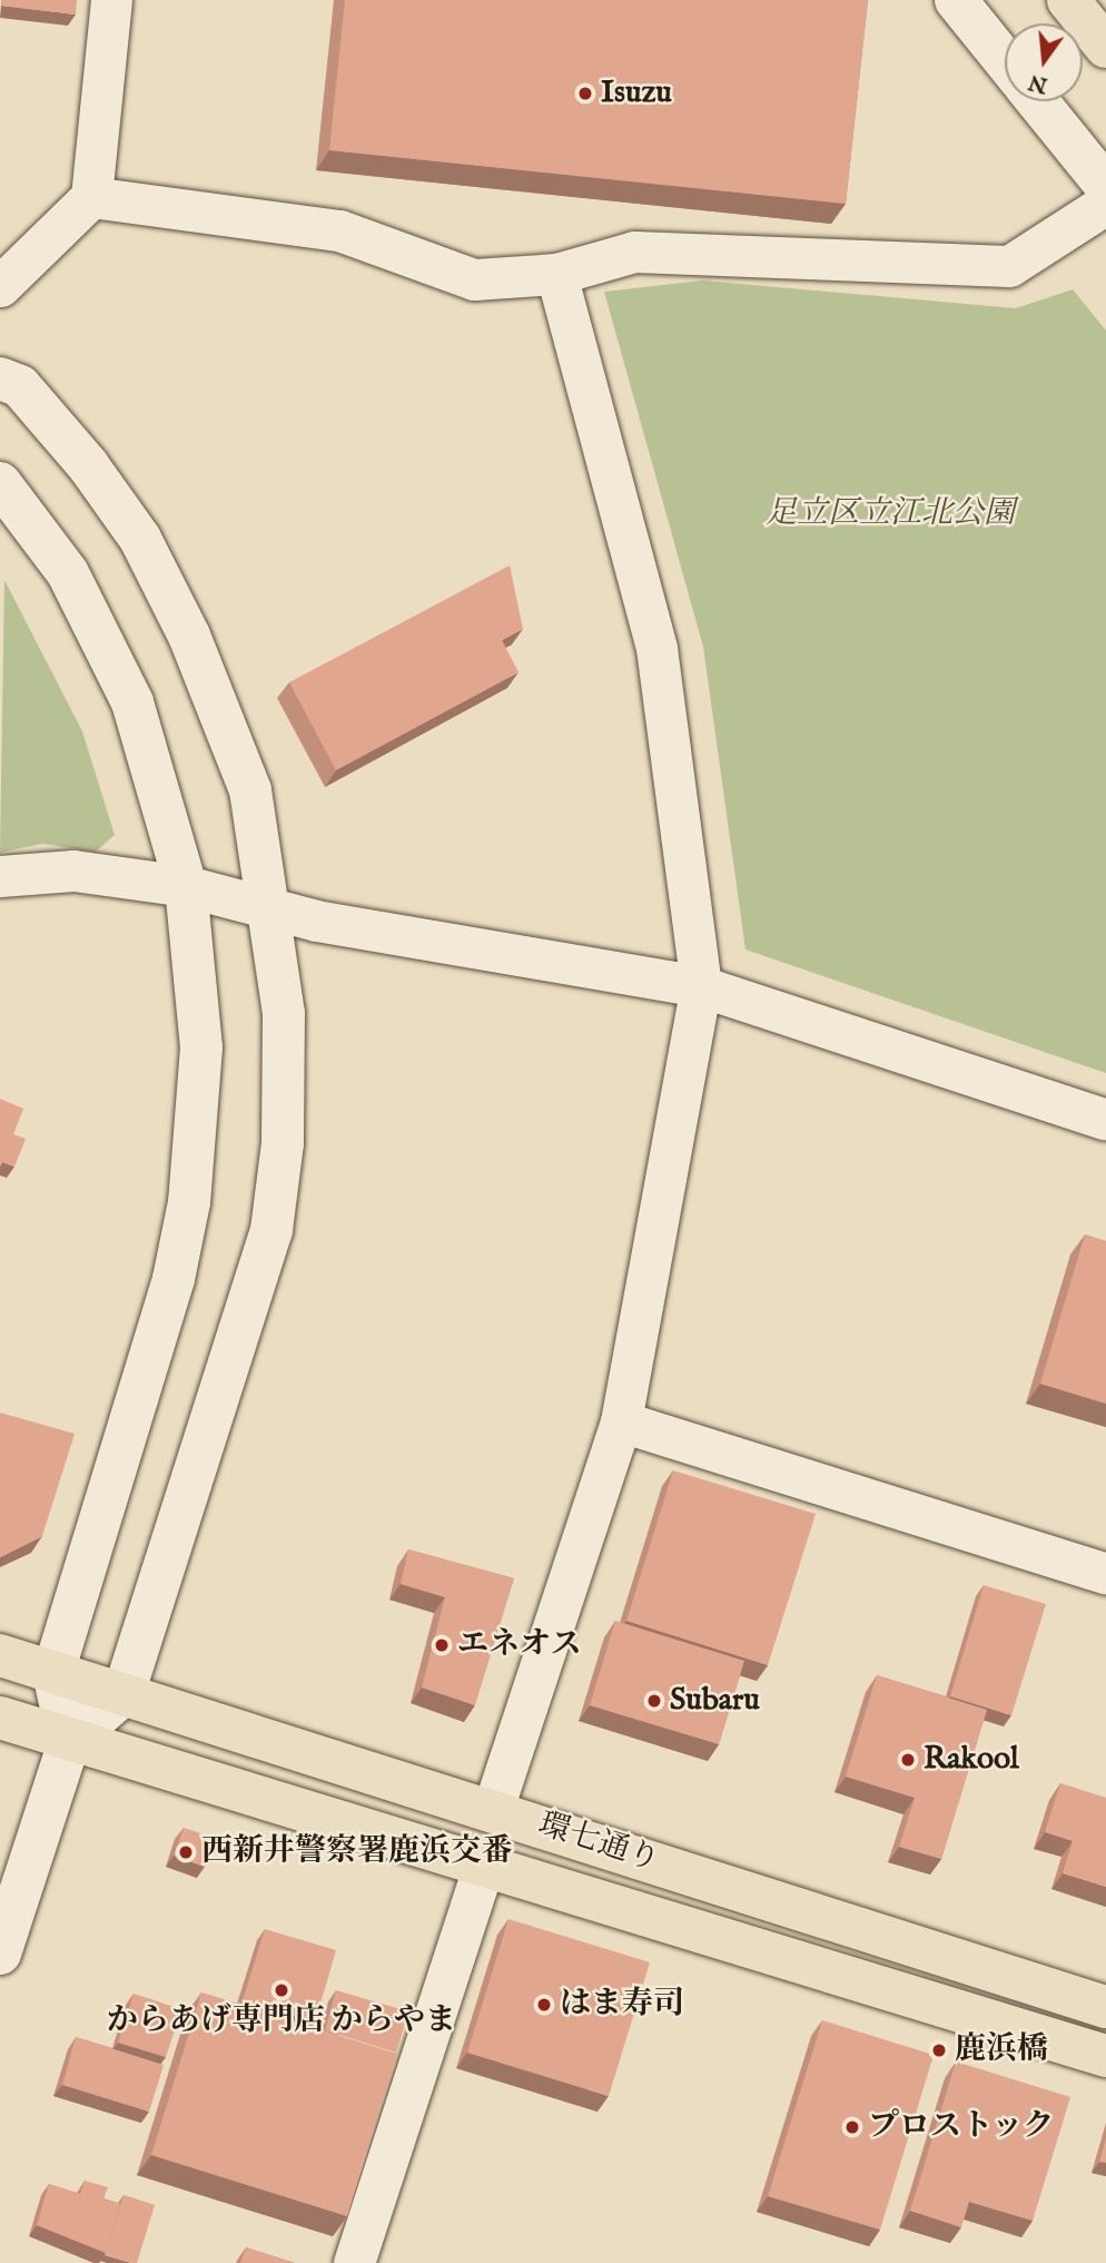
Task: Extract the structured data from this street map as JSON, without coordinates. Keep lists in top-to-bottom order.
{
  "streets": {
    "main road": ["環七通り"]
  },
  "parks": ["足立区立江北公園"],
  "places": [
    "Isuzu",
    "エネオス",
    "Subaru",
    "Rakool",
    "西新井警察署鹿浜交番",
    "からあげ専門店 からやま",
    "はま寿司",
    "鹿浜橋",
    "プロストック"
  ],
  "north": "bottom"
}
